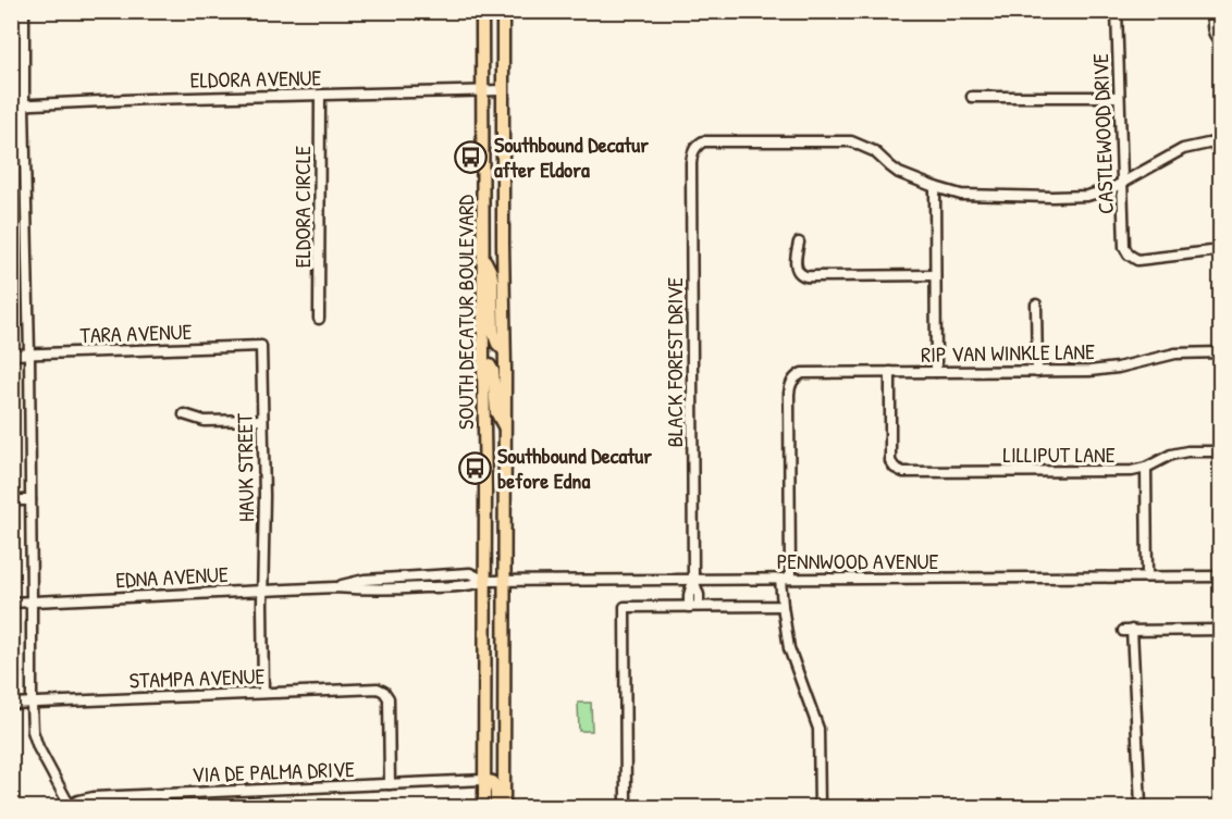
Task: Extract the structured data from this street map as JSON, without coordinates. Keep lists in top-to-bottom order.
{
  "streets": {
    "main road": ["SOUTH DECATUR BOULEVARD"],
    "street": [
      "ELDORA AVENUE",
      "CASTLEWOOD DRIVE",
      "ELDORA CIRCLE",
      "TARA AVENUE",
      "RIP VAN WINKLE LANE",
      "BLACK FOREST DRIVE",
      "LILLIPUT LANE",
      "HAUK STREET",
      "PENNWOOD AVENUE",
      "EDNA AVENUE",
      "STAMPA AVENUE",
      "VIA DE PALMA DRIVE"
    ]
  },
  "crossings": [
    ["ELDORA AVENUE", "ELDORA CIRCLE"],
    ["ELDORA AVENUE", "SOUTH DECATUR BOULEVARD"],
    ["SOUTH DECATUR BOULEVARD", "PENNWOOD AVENUE"],
    ["SOUTH DECATUR BOULEVARD", "EDNA AVENUE"],
    ["SOUTH DECATUR BOULEVARD", "VIA DE PALMA DRIVE"],
    ["TARA AVENUE", "HAUK STREET"],
    ["RIP VAN WINKLE LANE", "LILLIPUT LANE"],
    ["RIP VAN WINKLE LANE", "PENNWOOD AVENUE"],
    ["BLACK FOREST DRIVE", "PENNWOOD AVENUE"],
    ["HAUK STREET", "EDNA AVENUE"],
    ["HAUK STREET", "STAMPA AVENUE"],
    ["PENNWOOD AVENUE", "EDNA AVENUE"],
    ["STAMPA AVENUE", "VIA DE PALMA DRIVE"]
  ],
  "places": {
    "bus stop": ["Southbound Decatur after Eldora", "Southbound Decatur before Edna"]
  }
}
